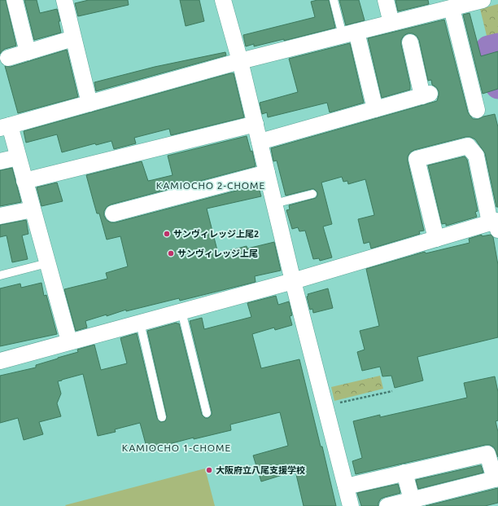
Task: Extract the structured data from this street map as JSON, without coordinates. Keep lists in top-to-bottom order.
{
  "districts": ["KAMIOCHO 2-CHOME", "KAMIOCHO 1-CHOME"],
  "places": ["サンヴィレッジ上尾2", "サンヴィレッジ上尾", "大阪府立八尾支援学校"]
}
